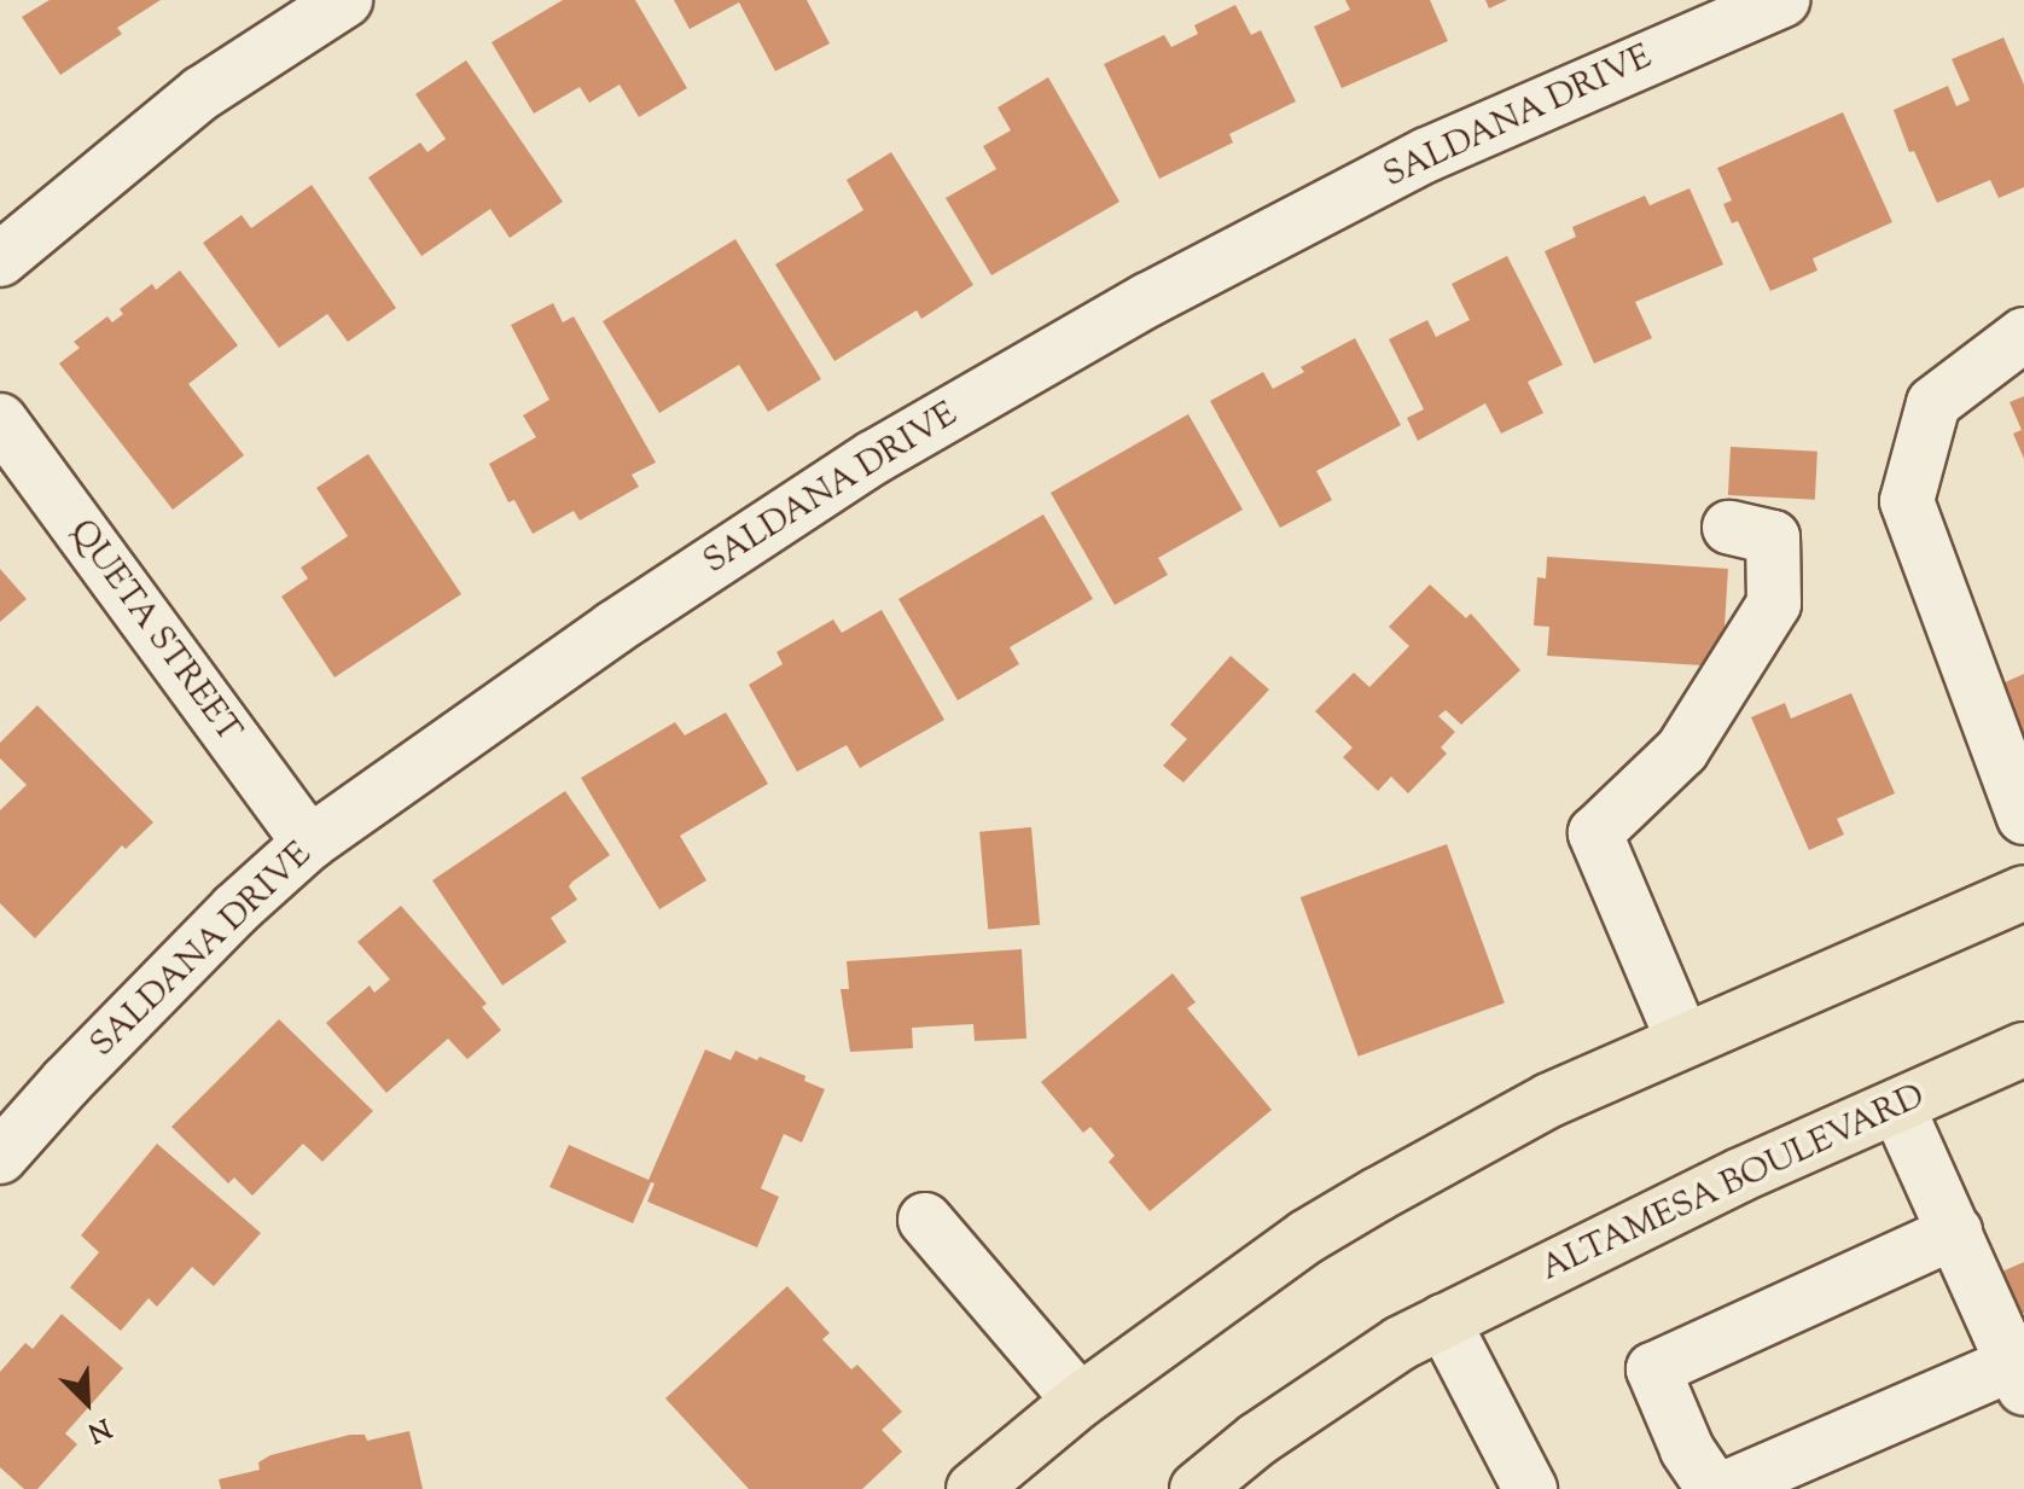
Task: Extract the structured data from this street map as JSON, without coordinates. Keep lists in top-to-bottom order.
{
  "streets": {
    "main road": ["ALTAMESA BOULEVARD"],
    "street": ["SALDANA DRIVE", "QUETA STREET"]
  },
  "crossings": [
    ["SALDANA DRIVE", "QUETA STREET"]
  ],
  "north": "bottom right"
}
